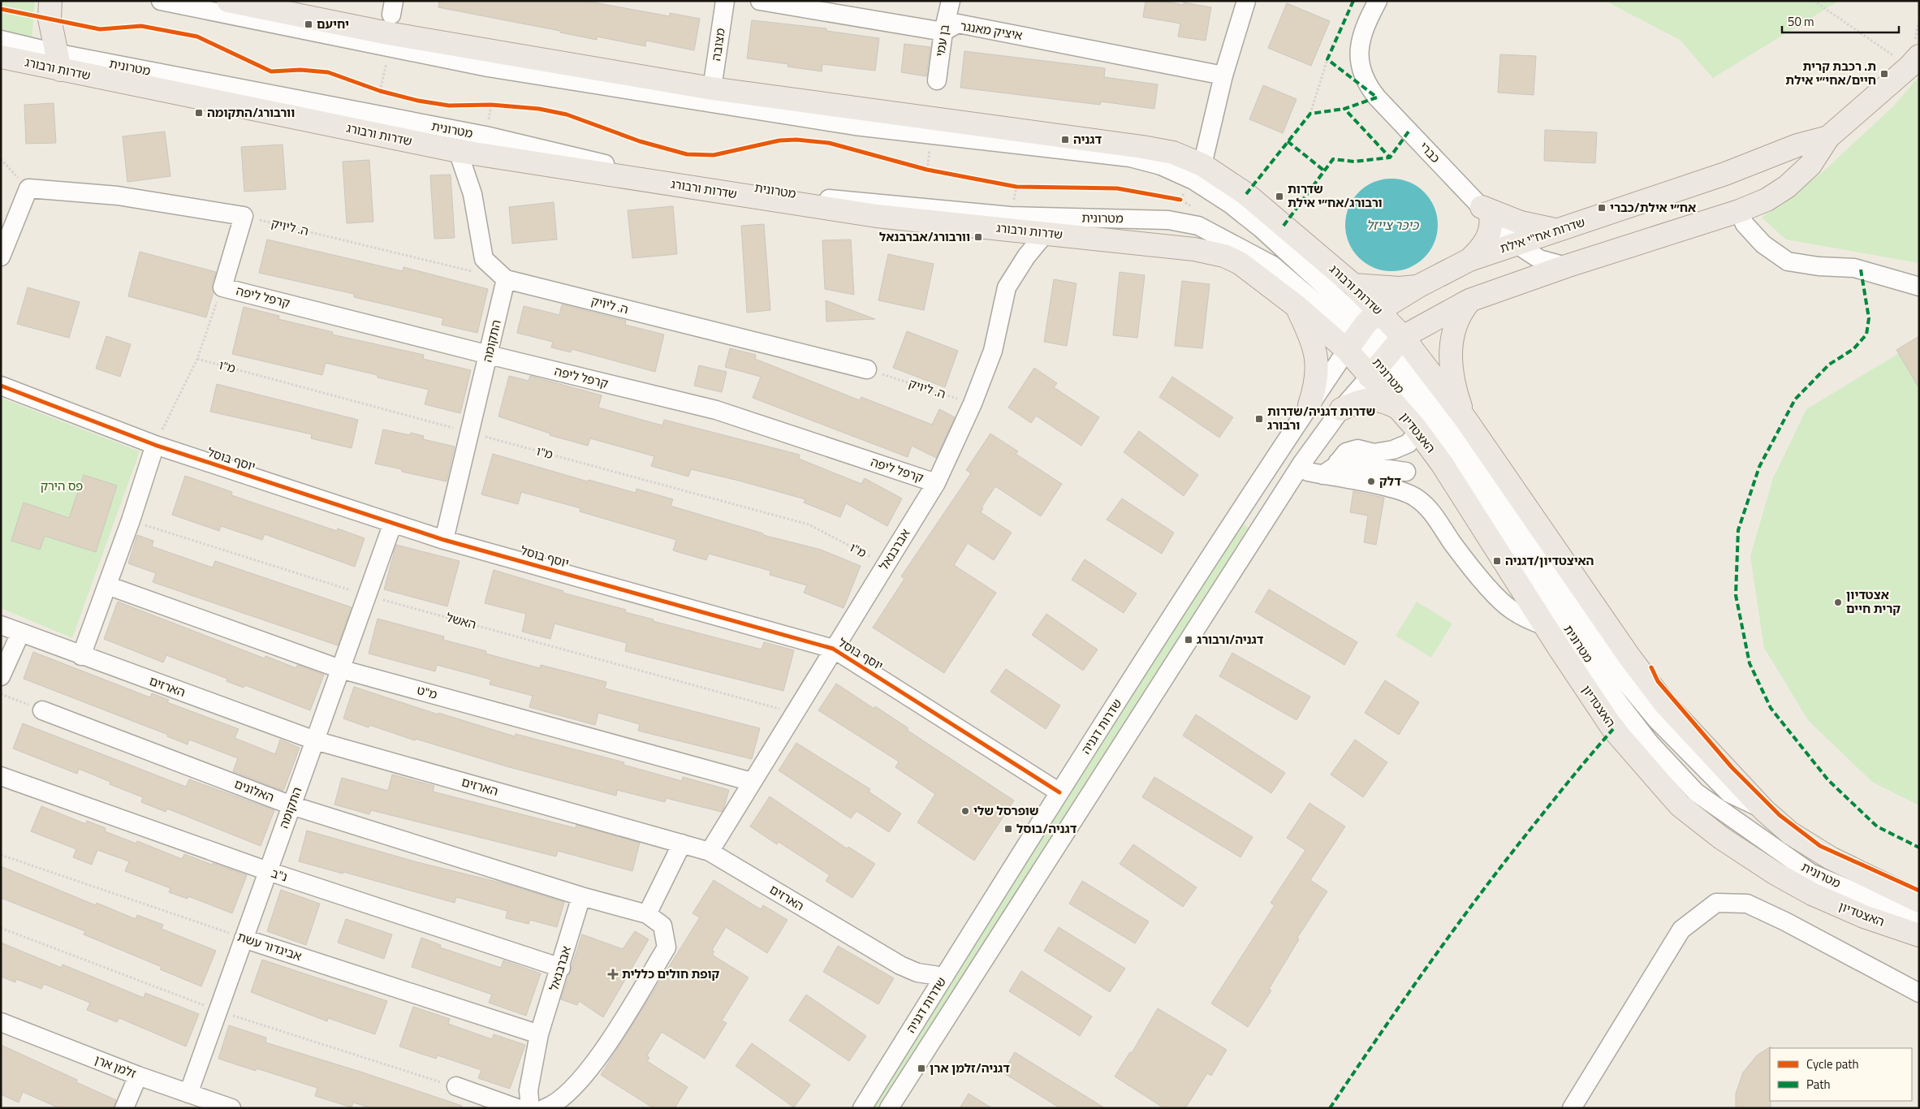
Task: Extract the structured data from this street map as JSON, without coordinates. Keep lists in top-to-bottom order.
{
  "streets": {
    "main road": ["שדרות ורבורג", "שדרות אח\"י אילת", "האצטדיון"],
    "street": [
      "איציק מאנגר",
      "בן עמי",
      "מצובה",
      "מטרונית",
      "כברי",
      "ה. ליויק",
      "קרפל ליפה",
      "התקומה",
      "יוסף בוסל",
      "אברבנאל",
      "הארזים",
      "מ\"ט",
      "שדרות דגניה",
      "האלונים",
      "נ\"ב",
      "אביגדור עשת",
      "זלמן ארן"
    ],
    "path": ["מ\"ו", "האשל"]
  },
  "crossings": [
    ["איציק מאנגר", "בן עמי"],
    ["מצובה", "שדרות ורבורג"],
    ["מטרונית", "שדרות ורבורג"],
    ["מטרונית", "שדרות אח\"י אילת"],
    ["מטרונית", "האצטדיון"],
    ["מטרונית", "שדרות דגניה"],
    ["שדרות ורבורג", "שדרות אח\"י אילת"],
    ["שדרות ורבורג", "האצטדיון"],
    ["שדרות ורבורג", "אברבנאל"],
    ["שדרות ורבורג", "שדרות דגניה"],
    ["כברי", "שדרות אח\"י אילת"],
    ["ה. ליויק", "התקומה"],
    ["ה. ליויק", "אברבנאל"],
    ["שדרות אח\"י אילת", "האצטדיון"],
    ["שדרות אח\"י אילת", "שדרות דגניה"],
    ["קרפל ליפה", "התקומה"],
    ["קרפל ליפה", "אברבנאל"],
    ["התקומה", "מ\"ו"],
    ["התקומה", "יוסף בוסל"],
    ["התקומה", "האשל"],
    ["התקומה", "הארזים"],
    ["התקומה", "מ\"ט"],
    ["התקומה", "האלונים"],
    ["התקומה", "נ\"ב"],
    ["התקומה", "אביגדור עשת"],
    ["התקומה", "זלמן ארן"],
    ["מ\"ו", "אברבנאל"],
    ["האצטדיון", "שדרות דגניה"],
    ["יוסף בוסל", "אברבנאל"],
    ["יוסף בוסל", "שדרות דגניה"],
    ["אברבנאל", "האשל"],
    ["אברבנאל", "הארזים"],
    ["אברבנאל", "מ\"ט"],
    ["אברבנאל", "האלונים"],
    ["אברבנאל", "נ\"ב"],
    ["אברבנאל", "אביגדור עשת"],
    ["הארזים", "שדרות דגניה"]
  ],
  "water": ["כיכר צייזל"],
  "parks": ["פס הירק"],
  "places": {
    "transit": [
      "יחיעם",
      "ת. רכבת קרית חיים/אחי״י אילת",
      "וורבורג/התקומה",
      "דגניה",
      "שדרות ורבורג/אח״י אילת",
      "אח״י אילת/כברי",
      "וורבורג/אברבנאל",
      "שדרות דגניה/שדרות ורבורג",
      "האיצטדיון/דגניה",
      "דגניה/ורבורג",
      "דגניה/בוסל",
      "דגניה/זלמן ארן"
    ],
    "other": ["דלק", "אצטדיון קרית חיים", "שופרסל שלי"],
    "health": ["קופת חולים כללית"]
  },
  "legend": ["Cycle path", "Path"],
  "scale_bar": "50 m"
}
